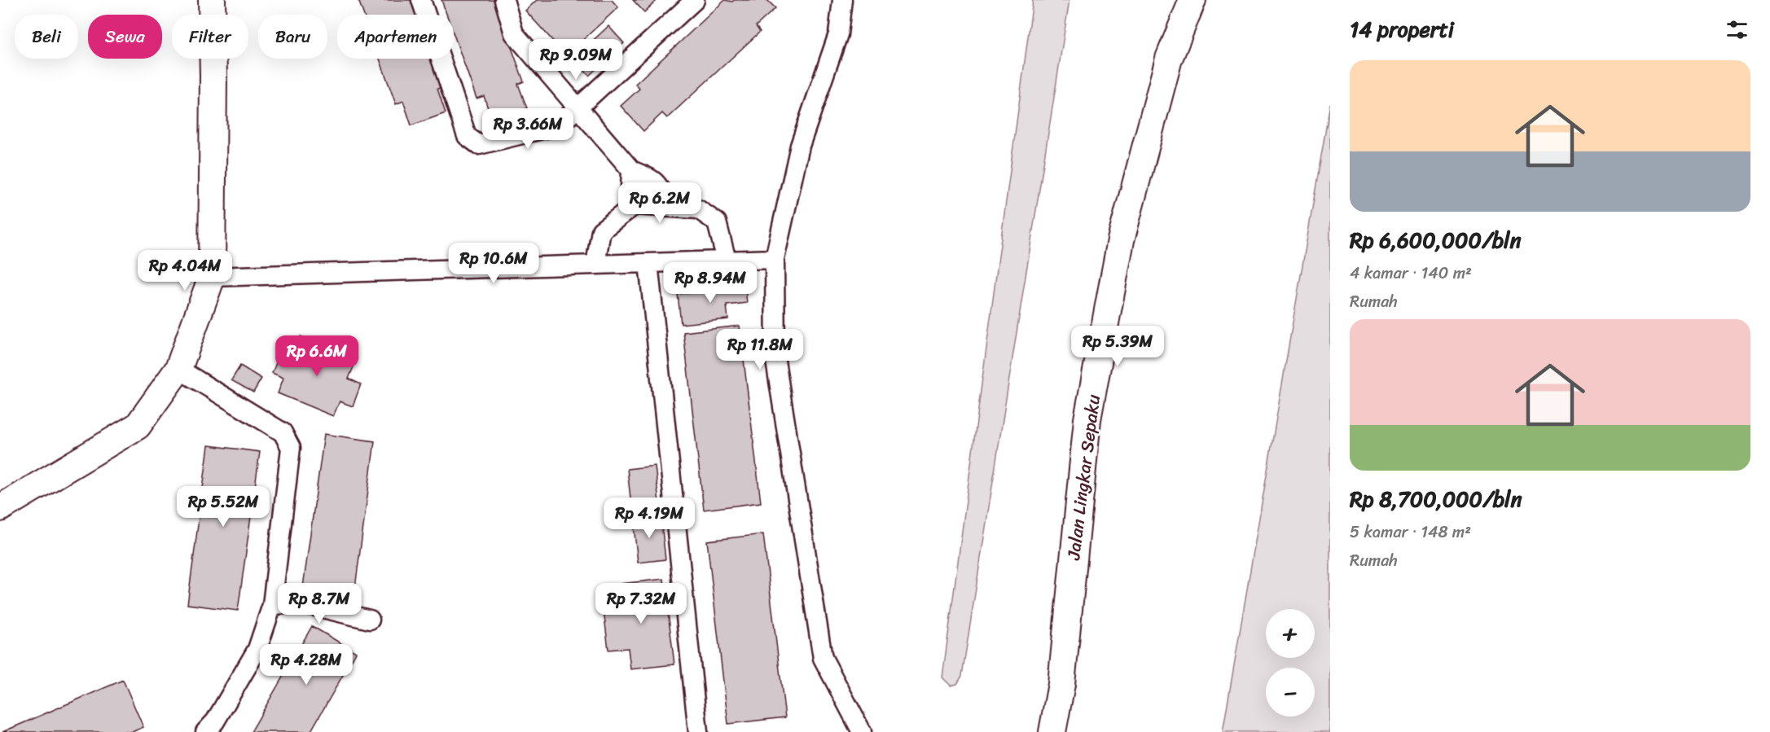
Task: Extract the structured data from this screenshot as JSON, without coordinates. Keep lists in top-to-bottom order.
{
  "streets": {
    "street": ["Jalan Lingkar Sepaku"]
  },
  "page": {
    "heading": "14 properti",
    "chip": [
      "Beli",
      "Sewa",
      "Filter",
      "Baru",
      "Apartemen"
    ],
    "price": [
      "Rp 9.09M",
      "Rp 3.66M",
      "Rp 6.2M",
      "Rp 10.6M",
      "Rp 4.04M",
      "Rp 8.94M",
      "Rp 5.39M",
      "Rp 11.8M",
      "Rp 6.6M",
      "Rp 5.52M",
      "Rp 4.19M",
      "Rp 8.7M",
      "Rp 7.32M",
      "Rp 4.28M"
    ],
    "list": [
      {
        "name": "Rp 6,600,000/bln",
        "note": "4 kamar · 140 m² · Rumah"
      },
      {
        "name": "Rp 8,700,000/bln",
        "note": "5 kamar · 148 m² · Rumah"
      }
    ],
    "map_buttons": ["+", "−"]
  }
}
